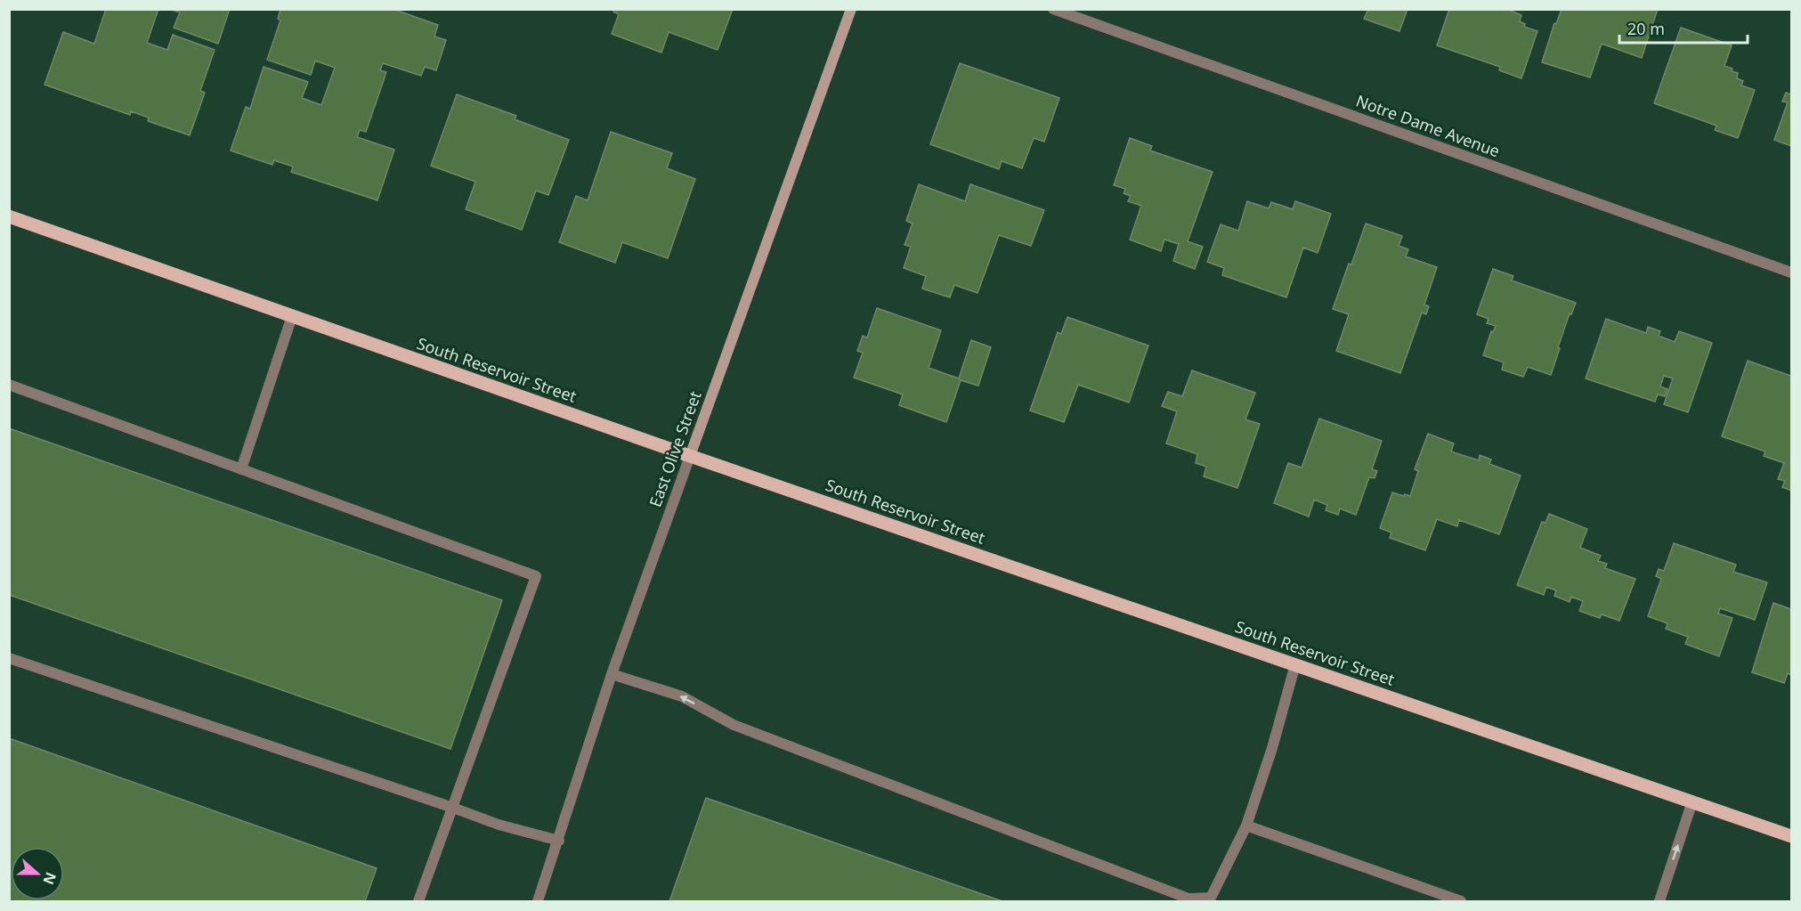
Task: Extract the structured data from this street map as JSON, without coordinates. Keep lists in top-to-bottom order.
{
  "streets": {
    "main road": ["South Reservoir Street"],
    "street": ["Notre Dame Avenue", "East Olive Street"]
  },
  "crossings": [
    ["South Reservoir Street", "East Olive Street"]
  ],
  "scale_bar": "20 m",
  "north": "right"
}
